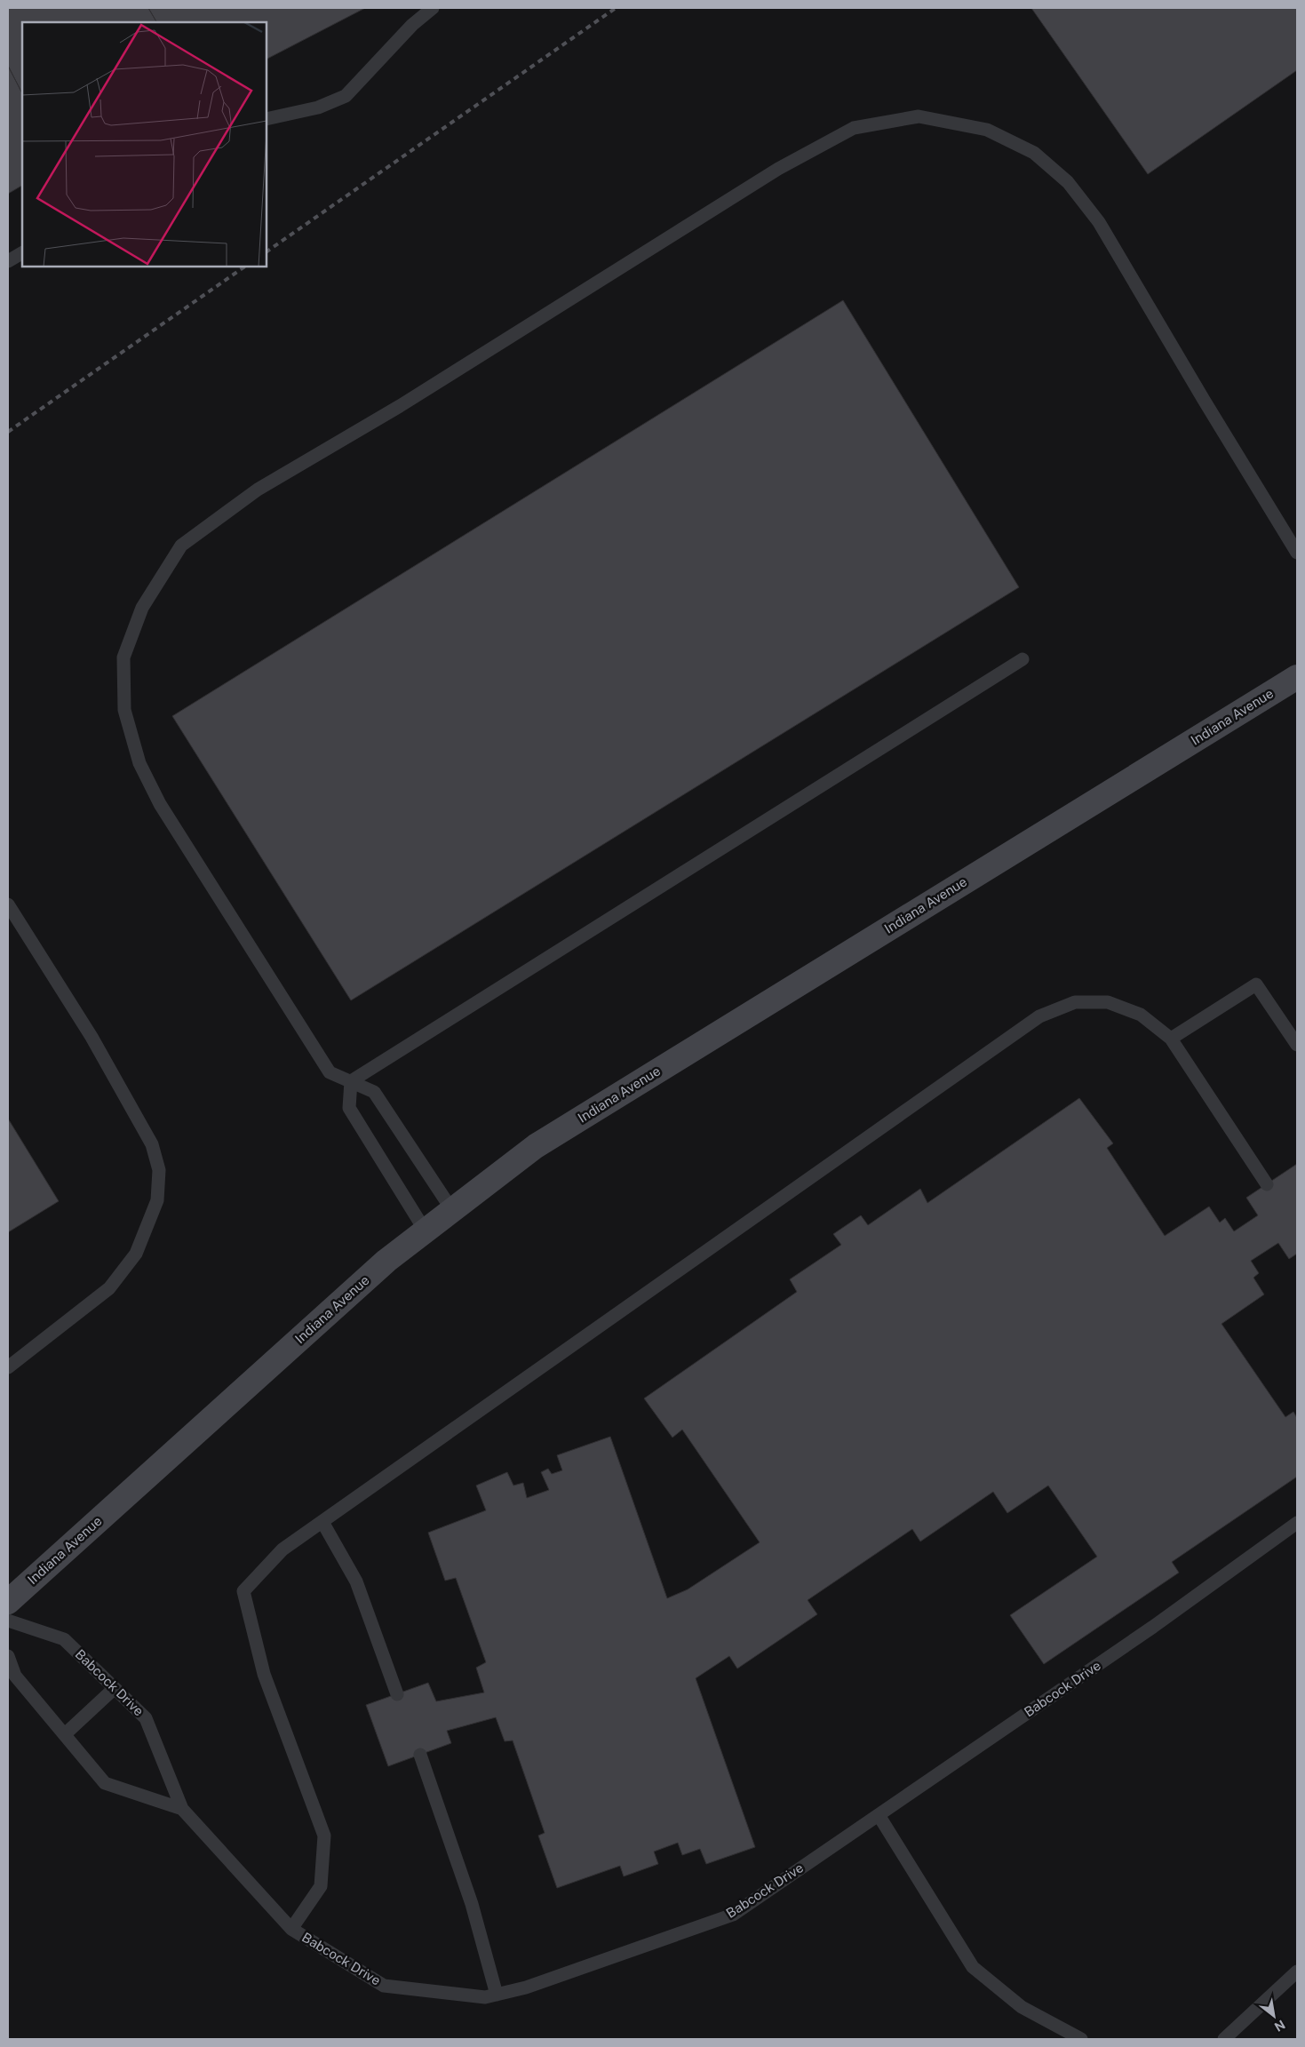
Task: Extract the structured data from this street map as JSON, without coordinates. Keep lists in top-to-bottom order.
{
  "streets": {
    "main road": ["Indiana Avenue"],
    "lane": ["Babcock Drive"]
  },
  "north": "bottom right"
}
